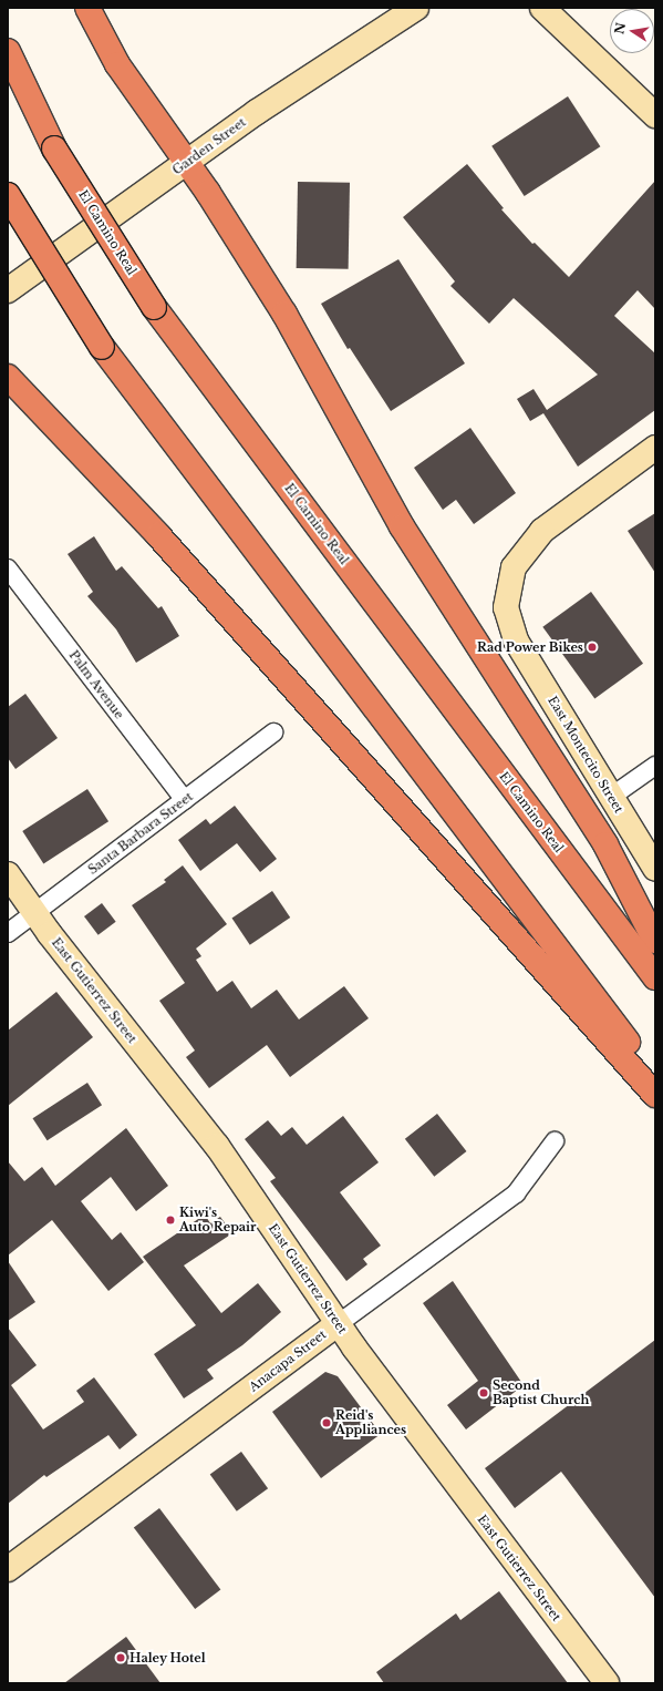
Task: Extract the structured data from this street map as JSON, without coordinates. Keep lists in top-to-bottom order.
{
  "streets": {
    "highway": ["El Camino Real"],
    "main road": [
      "Garden Street",
      "East Montecito Street",
      "East Gutierrez Street",
      "Anacapa Street"
    ],
    "street": ["Palm Avenue", "Santa Barbara Street"]
  },
  "crossings": [
    ["Palm Avenue", "Santa Barbara Street"],
    ["Santa Barbara Street", "East Gutierrez Street"],
    ["East Gutierrez Street", "Anacapa Street"]
  ],
  "places": [
    "Rad Power Bikes",
    "Kiwi's Auto Repair",
    "Second Baptist Church",
    "Reid's Appliances",
    "Haley Hotel"
  ],
  "north": "left"
}
